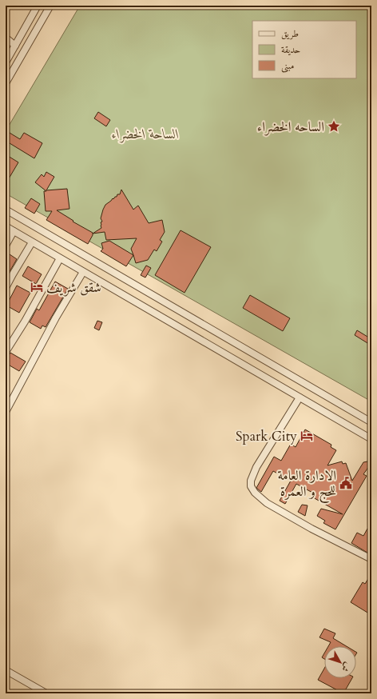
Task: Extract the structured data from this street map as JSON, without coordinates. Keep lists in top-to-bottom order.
{
  "parks": ["الساحة الخضراء"],
  "places": {
    "place": ["الساحه الخضراء"],
    "hotel": ["شقق شريف", "Spark City"],
    "public building": ["الادارة العامة للحج و العمرة"]
  },
  "legend": ["طريق", "حديقة", "مبنى"],
  "north": "bottom right"
}
